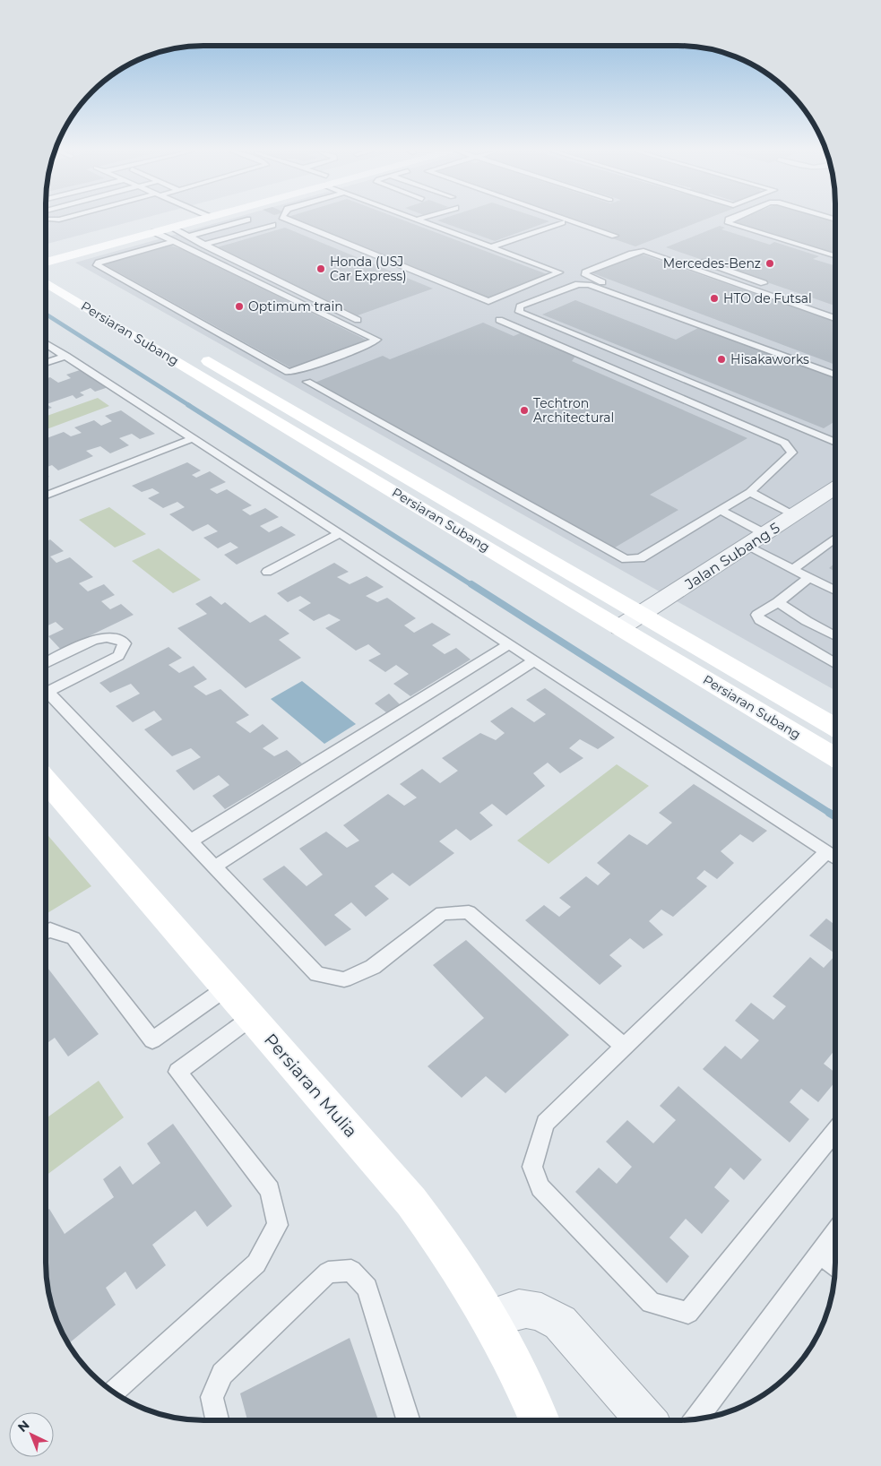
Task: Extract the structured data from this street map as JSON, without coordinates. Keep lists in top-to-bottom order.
{
  "streets": {
    "street": ["Persiaran Subang", "Jalan Subang 5", "Persiaran Mulia"]
  },
  "crossings": [
    ["Persiaran Subang", "Jalan Subang 5"]
  ],
  "places": [
    "Mercedes-Benz",
    "Honda (USJ Car Express)",
    "HTO de Futsal",
    "Optimum train",
    "Hisakaworks",
    "Techtron Architectural"
  ],
  "north": "top left"
}
